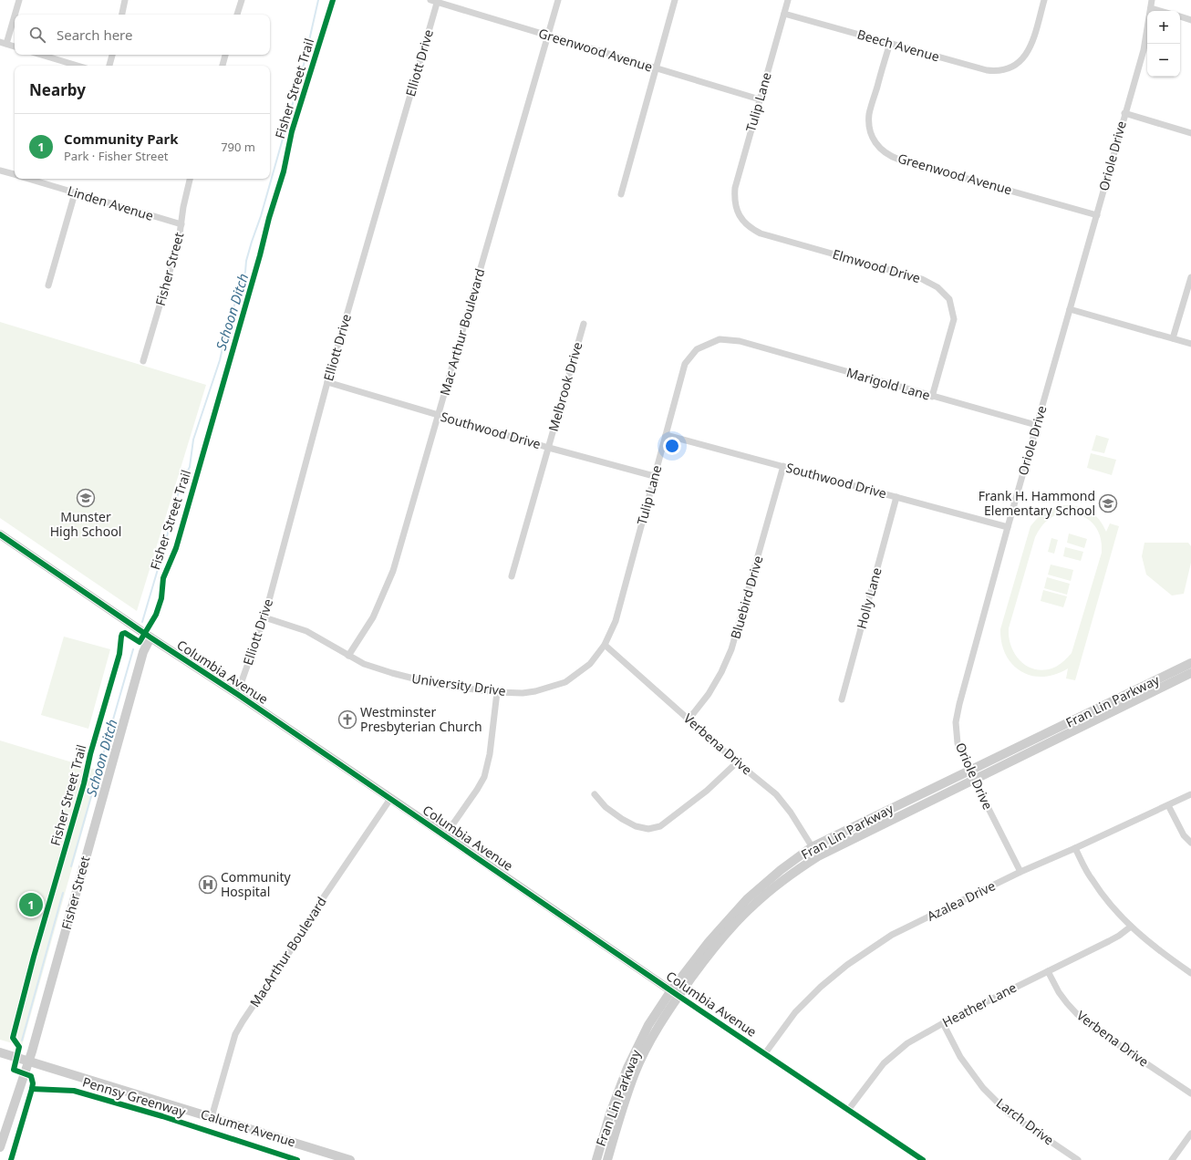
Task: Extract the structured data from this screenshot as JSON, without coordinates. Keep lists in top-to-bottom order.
{
  "streets": {
    "street": [
      "Beech Avenue",
      "Greenwood Avenue",
      "Elliott Drive",
      "Tulip Lane",
      "Oriole Drive",
      "Linden Avenue",
      "Elmwood Drive",
      "Fisher Street",
      "Mac Arthur Boulevard",
      "Marigold Lane",
      "Melbrook Drive",
      "Southwood Drive",
      "Bluebird Drive",
      "Holly Lane",
      "Columbia Avenue",
      "University Drive",
      "Fran Lin Parkway",
      "Verbena Drive",
      "Azalea Drive",
      "MacArthur Boulevard",
      "Heather Lane",
      "Larch Drive",
      "Calumet Avenue"
    ],
    "cycle path": ["Fisher Street Trail", "Pennsy Greenway"]
  },
  "crossings": [
    ["Beech Avenue", "Greenwood Avenue"],
    ["Beech Avenue", "Tulip Lane"],
    ["Greenwood Avenue", "Elliott Drive"],
    ["Greenwood Avenue", "Tulip Lane"],
    ["Greenwood Avenue", "Oriole Drive"],
    ["Greenwood Avenue", "Mac Arthur Boulevard"],
    ["Elliott Drive", "Southwood Drive"],
    ["Elliott Drive", "Columbia Avenue"],
    ["Elliott Drive", "University Drive"],
    ["Tulip Lane", "Elmwood Drive"],
    ["Tulip Lane", "Marigold Lane"],
    ["Tulip Lane", "Southwood Drive"],
    ["Tulip Lane", "University Drive"],
    ["Tulip Lane", "Verbena Drive"],
    ["Oriole Drive", "Marigold Lane"],
    ["Oriole Drive", "Southwood Drive"],
    ["Oriole Drive", "Fran Lin Parkway"],
    ["Oriole Drive", "Azalea Drive"],
    ["Linden Avenue", "Fisher Street"],
    ["Elmwood Drive", "Marigold Lane"],
    ["Fisher Street", "Columbia Avenue"],
    ["Fisher Street", "Calumet Avenue"],
    ["Mac Arthur Boulevard", "Southwood Drive"],
    ["Mac Arthur Boulevard", "University Drive"],
    ["Melbrook Drive", "Southwood Drive"],
    ["Southwood Drive", "Bluebird Drive"],
    ["Southwood Drive", "Holly Lane"],
    ["Bluebird Drive", "Verbena Drive"],
    ["Columbia Avenue", "Fran Lin Parkway"],
    ["Columbia Avenue", "Azalea Drive"],
    ["Columbia Avenue", "MacArthur Boulevard"],
    ["Columbia Avenue", "Heather Lane"],
    ["University Drive", "Verbena Drive"],
    ["Fran Lin Parkway", "Verbena Drive"],
    ["Verbena Drive", "Heather Lane"],
    ["MacArthur Boulevard", "Calumet Avenue"],
    ["Heather Lane", "Larch Drive"]
  ],
  "water": ["Schoon Ditch"],
  "places": {
    "school or university": ["Munster High School", "Frank H. Hammond Elementary School"],
    "church": ["Westminster Presbyterian Church"],
    "hospital": ["Community Hospital"]
  },
  "page": {
    "map_buttons": ["+", "−"],
    "search": "Search here",
    "heading": "Nearby",
    "list": [
      {
        "mark": "1",
        "name": "Community Park",
        "note": "Park · Fisher Street",
        "value": "790 m"
      }
    ],
    "pins": "1"
  }
}
